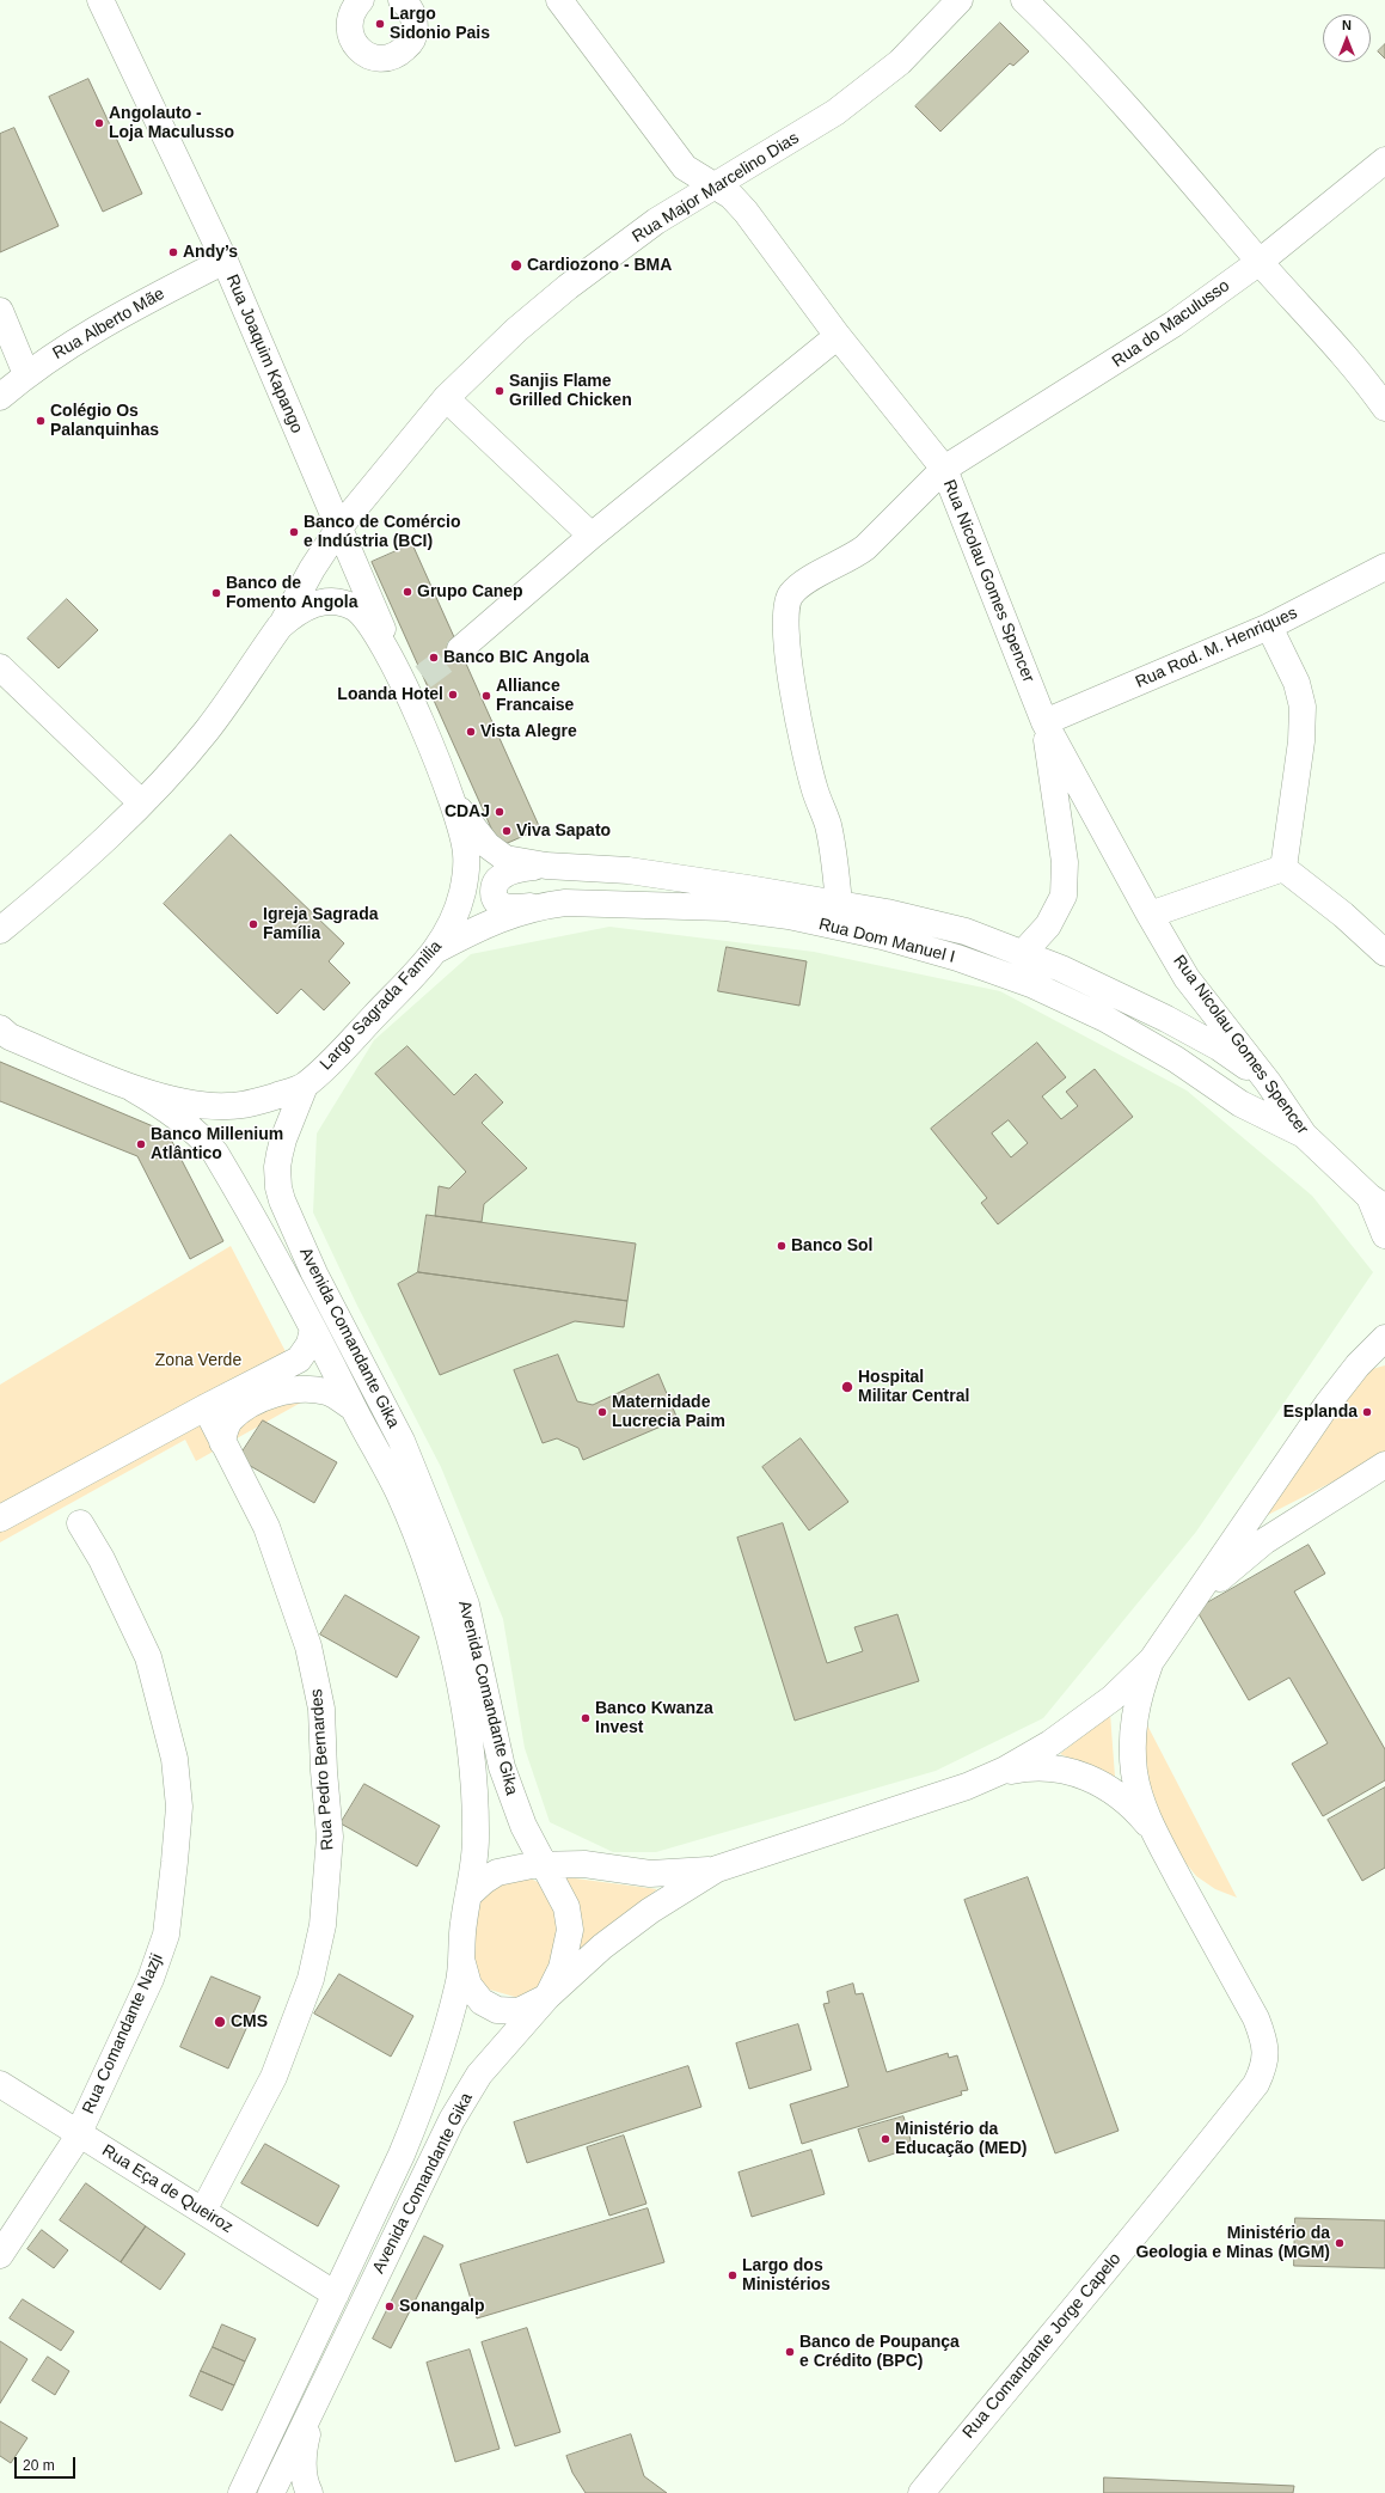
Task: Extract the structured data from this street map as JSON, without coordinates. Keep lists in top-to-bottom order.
{
  "streets": {
    "street": [
      "Rua Major Marcelino Dias",
      "Rua Alberto Mãe",
      "Rua do Maculusso",
      "Rua Joaquim Kapango",
      "Rua Nicolau Gomes Spencer",
      "Rua Rod. M. Henriques",
      "Rua Dom Manuel I",
      "Largo Sagrada Familia",
      "Avenida Comandante Gika",
      "Rua Pedro Bernardes",
      "Rua Comandante Nazji",
      "Rua Eça de Queiroz",
      "Rua Comandante Jorge Capelo"
    ]
  },
  "crossings": [
    ["Rua Major Marcelino Dias", "Rua Joaquim Kapango"],
    ["Rua Major Marcelino Dias", "Rua Nicolau Gomes Spencer"],
    ["Rua Major Marcelino Dias", "Largo Sagrada Familia"],
    ["Rua Alberto Mãe", "Rua Joaquim Kapango"],
    ["Rua do Maculusso", "Rua Nicolau Gomes Spencer"],
    ["Rua do Maculusso", "Rua Dom Manuel I"],
    ["Rua Joaquim Kapango", "Largo Sagrada Familia"],
    ["Rua Nicolau Gomes Spencer", "Rua Rod. M. Henriques"],
    ["Rua Nicolau Gomes Spencer", "Rua Dom Manuel I"],
    ["Rua Dom Manuel I", "Largo Sagrada Familia"],
    ["Largo Sagrada Familia", "Avenida Comandante Gika"],
    ["Avenida Comandante Gika", "Rua Eça de Queiroz"],
    ["Rua Pedro Bernardes", "Rua Eça de Queiroz"],
    ["Rua Comandante Nazji", "Rua Eça de Queiroz"]
  ],
  "parks": ["Zona Verde"],
  "places": [
    "Largo Sidonio Pais",
    "Angolauto - Loja Maculusso",
    "Andy’s",
    "Cardiozono - BMA",
    "Sanjis Flame Grilled Chicken",
    "Colégio Os Palanquinhas",
    "Banco de Comércio e Indústria (BCI)",
    "Grupo Canep",
    "Banco de Fomento Angola",
    "Banco BIC Angola",
    "Loanda Hotel",
    "Alliance Francaise",
    "Vista Alegre",
    "CDAJ",
    "Viva Sapato",
    "Igreja Sagrada Família",
    "Banco Millenium Atlântico",
    "Banco Sol",
    "Hospital Militar Central",
    "Maternidade Lucrecia Paim",
    "Esplanda",
    "Banco Kwanza Invest",
    "CMS",
    "Ministério da Educação (MED)",
    "Ministério da Geologia e Minas (MGM)",
    "Largo dos Ministérios",
    "Sonangalp",
    "Banco de Poupança e Crédito (BPC)"
  ],
  "scale_bar": "20 m",
  "north": "top"
}
